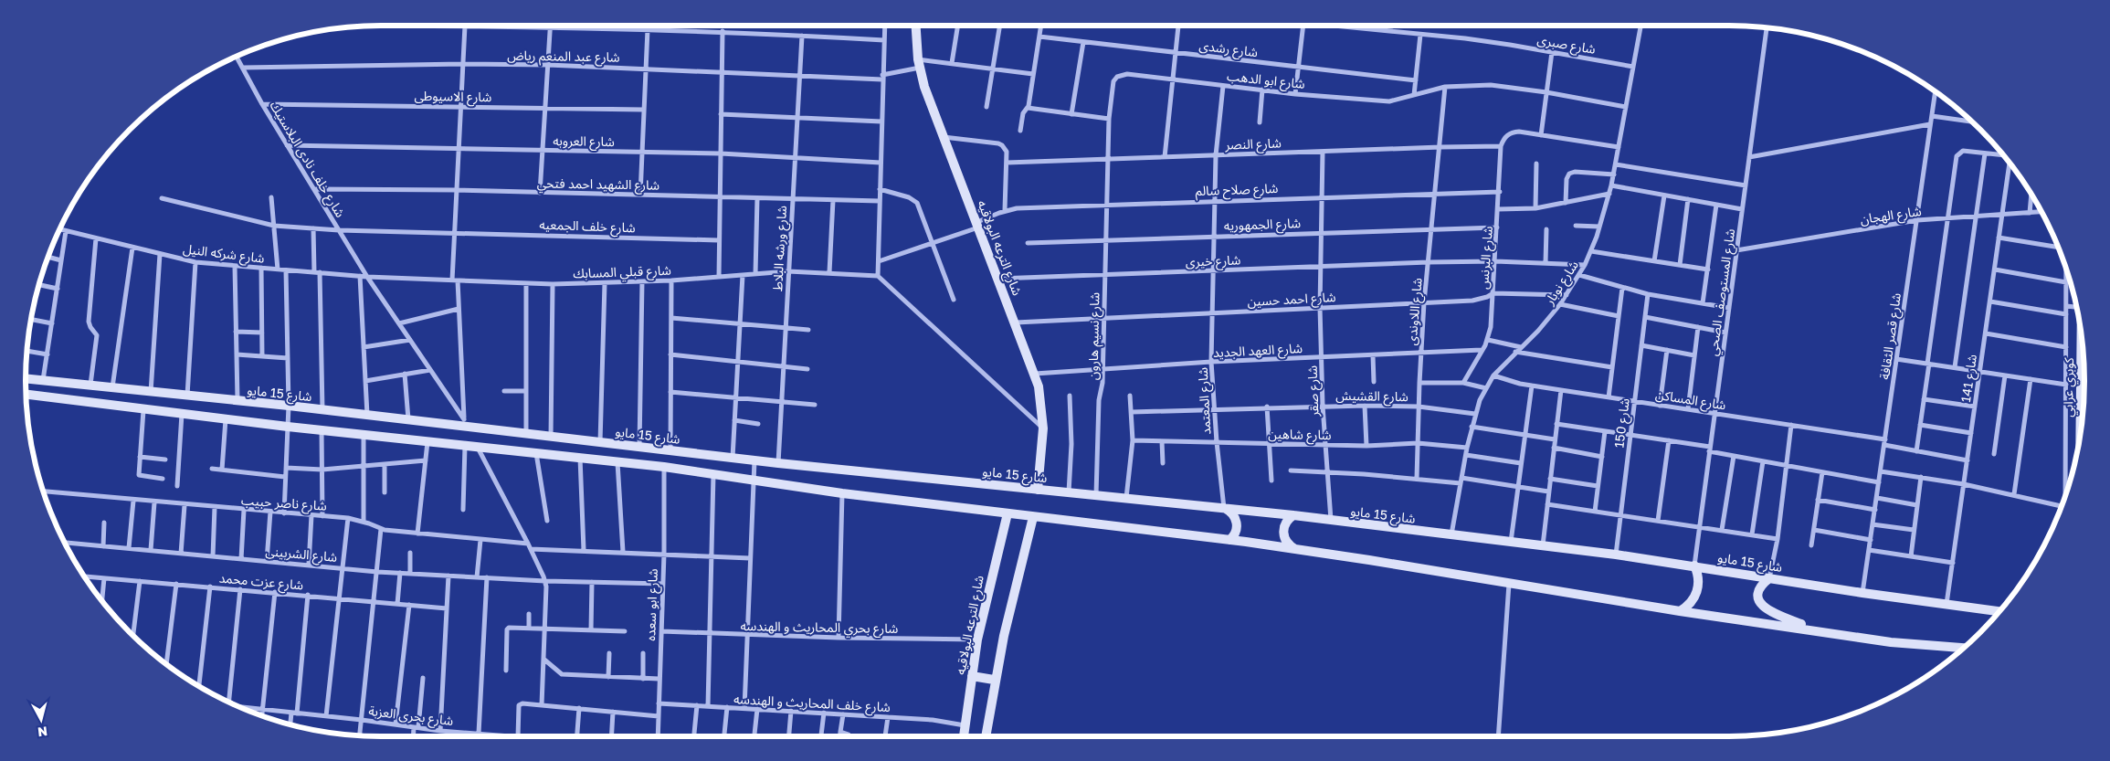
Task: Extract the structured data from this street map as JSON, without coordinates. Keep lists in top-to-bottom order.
{
  "streets": {
    "main road": ["شارع الترعه البولاقيه", "كوبري عرابي", "شارع 15 مايو"],
    "street": [
      "شارع صبرى",
      "شارع رشدى",
      "شارع عبد المنعم رياض",
      "شارع ابو الدهب",
      "شارع الاسيوطى",
      "شارع العروبه",
      "شارع النصر",
      "شارع خلف نادى البلاستيك",
      "شارع الشهيد احمد فتحي",
      "شارع صلاح سالم",
      "شارع الهجان",
      "شارع الجمهوريه",
      "شارع خلف الجمعيه",
      "شارع ورشه البلاط",
      "شارع شركه النيل",
      "شارع البرنس",
      "شارع خيرى",
      "شارع قبلي المسابك",
      "شارع نوبار",
      "شارع المستوصف الصحي",
      "شارع احمد حسين",
      "شارع اللاوندى",
      "شارع نسيم هارون",
      "شارع قصر الثقافة",
      "شارع العهد الجديد",
      "شارع 141",
      "شارع صقر",
      "شارع القشيش",
      "شارع المساكن",
      "شارع المعتمد",
      "شارع 150",
      "شارع شاهين",
      "شارع ناصر حبيب",
      "شارع الشربينى",
      "شارع عزت محمد",
      "شارع ابو سعده",
      "شارع بحري المحاريث و الهندسه",
      "شارع خلف المحاريث و الهندسه",
      "شارع بحرى العزبة"
    ]
  },
  "crossings": [
    ["شارع صبرى", "شارع نوبار"],
    ["شارع عبد المنعم رياض", "شارع خلف نادى البلاستيك"],
    ["شارع عبد المنعم رياض", "شارع الترعه البولاقيه"],
    ["شارع عبد المنعم رياض", "شارع ورشه البلاط"],
    ["شارع ابو الدهب", "شارع نوبار"],
    ["شارع ابو الدهب", "شارع اللاوندى"],
    ["شارع ابو الدهب", "شارع نسيم هارون"],
    ["شارع ابو الدهب", "شارع المعتمد"],
    ["شارع الاسيوطى", "شارع خلف نادى البلاستيك"],
    ["شارع العروبه", "شارع خلف نادى البلاستيك"],
    ["شارع العروبه", "شارع ورشه البلاط"],
    ["شارع النصر", "شارع البرنس"],
    ["شارع النصر", "شارع اللاوندى"],
    ["شارع النصر", "شارع نسيم هارون"],
    ["شارع النصر", "شارع صقر"],
    ["شارع النصر", "شارع المعتمد"],
    ["شارع خلف نادى البلاستيك", "شارع الشهيد احمد فتحي"],
    ["شارع خلف نادى البلاستيك", "شارع خلف الجمعيه"],
    ["شارع خلف نادى البلاستيك", "شارع شركه النيل"],
    ["شارع خلف نادى البلاستيك", "شارع قبلي المسابك"],
    ["شارع خلف نادى البلاستيك", "شارع 15 مايو"],
    ["شارع الشهيد احمد فتحي", "شارع ورشه البلاط"],
    ["شارع صلاح سالم", "شارع الترعه البولاقيه"],
    ["شارع صلاح سالم", "شارع البرنس"],
    ["شارع صلاح سالم", "شارع اللاوندى"],
    ["شارع صلاح سالم", "شارع نسيم هارون"],
    ["شارع صلاح سالم", "شارع صقر"],
    ["شارع صلاح سالم", "شارع المعتمد"],
    ["شارع الهجان", "شارع المستوصف الصحي"],
    ["شارع الهجان", "شارع قصر الثقافة"],
    ["شارع الهجان", "شارع 141"],
    ["شارع الجمهوريه", "شارع البرنس"],
    ["شارع الجمهوريه", "شارع اللاوندى"],
    ["شارع الجمهوريه", "شارع نسيم هارون"],
    ["شارع الجمهوريه", "شارع صقر"],
    ["شارع الجمهوريه", "شارع المعتمد"],
    ["شارع الترعه البولاقيه", "شارع خيرى"],
    ["شارع الترعه البولاقيه", "شارع احمد حسين"],
    ["شارع الترعه البولاقيه", "شارع العهد الجديد"],
    ["شارع الترعه البولاقيه", "شارع 15 مايو"],
    ["شارع الترعه البولاقيه", "شارع بحري المحاريث و الهندسه"],
    ["شارع الترعه البولاقيه", "شارع خلف المحاريث و الهندسه"],
    ["شارع ورشه البلاط", "شارع قبلي المسابك"],
    ["شارع ورشه البلاط", "شارع 15 مايو"],
    ["شارع شركه النيل", "شارع قبلي المسابك"],
    ["شارع البرنس", "شارع خيرى"],
    ["شارع البرنس", "شارع احمد حسين"],
    ["شارع البرنس", "شارع العهد الجديد"],
    ["شارع خيرى", "شارع نوبار"],
    ["شارع خيرى", "شارع اللاوندى"],
    ["شارع خيرى", "شارع نسيم هارون"],
    ["شارع خيرى", "شارع صقر"],
    ["شارع خيرى", "شارع المعتمد"],
    ["شارع نوبار", "شارع احمد حسين"],
    ["شارع نوبار", "شارع 15 مايو"],
    ["شارع نوبار", "شارع القشيش"],
    ["شارع نوبار", "شارع المساكن"],
    ["شارع نوبار", "شارع شاهين"],
    ["شارع المستوصف الصحي", "شارع 15 مايو"],
    ["شارع المستوصف الصحي", "شارع المساكن"],
    ["شارع احمد حسين", "شارع اللاوندى"],
    ["شارع احمد حسين", "شارع نسيم هارون"],
    ["شارع احمد حسين", "شارع صقر"],
    ["شارع احمد حسين", "شارع المعتمد"],
    ["شارع اللاوندى", "شارع العهد الجديد"],
    ["شارع اللاوندى", "شارع القشيش"],
    ["شارع اللاوندى", "شارع شاهين"],
    ["شارع نسيم هارون", "شارع العهد الجديد"],
    ["شارع نسيم هارون", "شارع 15 مايو"],
    ["شارع قصر الثقافة", "شارع 15 مايو"],
    ["شارع قصر الثقافة", "شارع المساكن"],
    ["شارع العهد الجديد", "شارع صقر"],
    ["شارع العهد الجديد", "شارع المعتمد"],
    ["شارع 141", "شارع 15 مايو"],
    ["شارع صقر", "شارع 15 مايو"],
    ["شارع صقر", "شارع القشيش"],
    ["شارع صقر", "شارع شاهين"],
    ["شارع 15 مايو", "شارع المعتمد"],
    ["شارع 15 مايو", "شارع 150"],
    ["شارع القشيش", "شارع المعتمد"],
    ["شارع المساكن", "شارع 150"],
    ["شارع المعتمد", "شارع شاهين"],
    ["شارع ناصر حبيب", "شارع ابو سعده"],
    ["شارع الشربينى", "شارع ابو سعده"],
    ["شارع ابو سعده", "شارع بحري المحاريث و الهندسه"],
    ["شارع ابو سعده", "شارع خلف المحاريث و الهندسه"]
  ],
  "north": "bottom"
}
